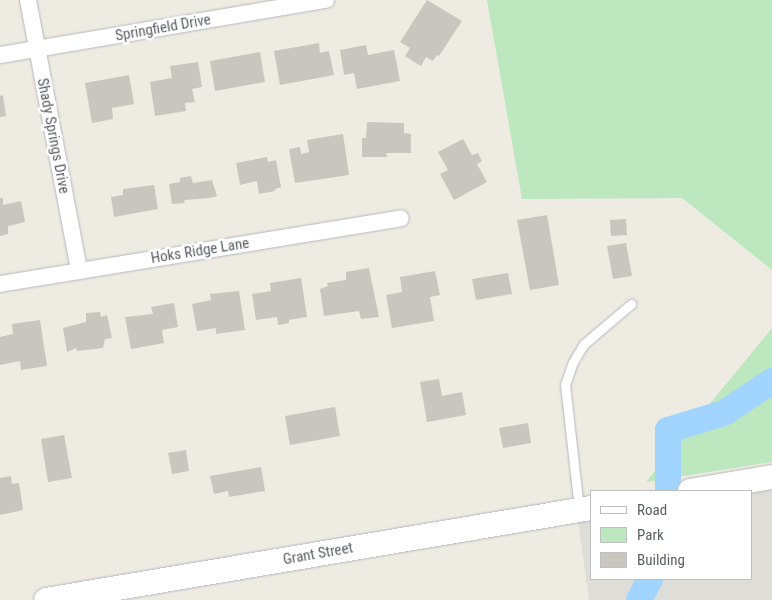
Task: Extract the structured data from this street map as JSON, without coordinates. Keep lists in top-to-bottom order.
{
  "streets": {
    "street": [
      "Springfield Drive",
      "Shady Springs Drive",
      "Hoks Ridge Lane",
      "Grant Street"
    ]
  },
  "crossings": [
    ["Springfield Drive", "Shady Springs Drive"],
    ["Shady Springs Drive", "Hoks Ridge Lane"]
  ],
  "legend": ["Road", "Park", "Building"]
}
